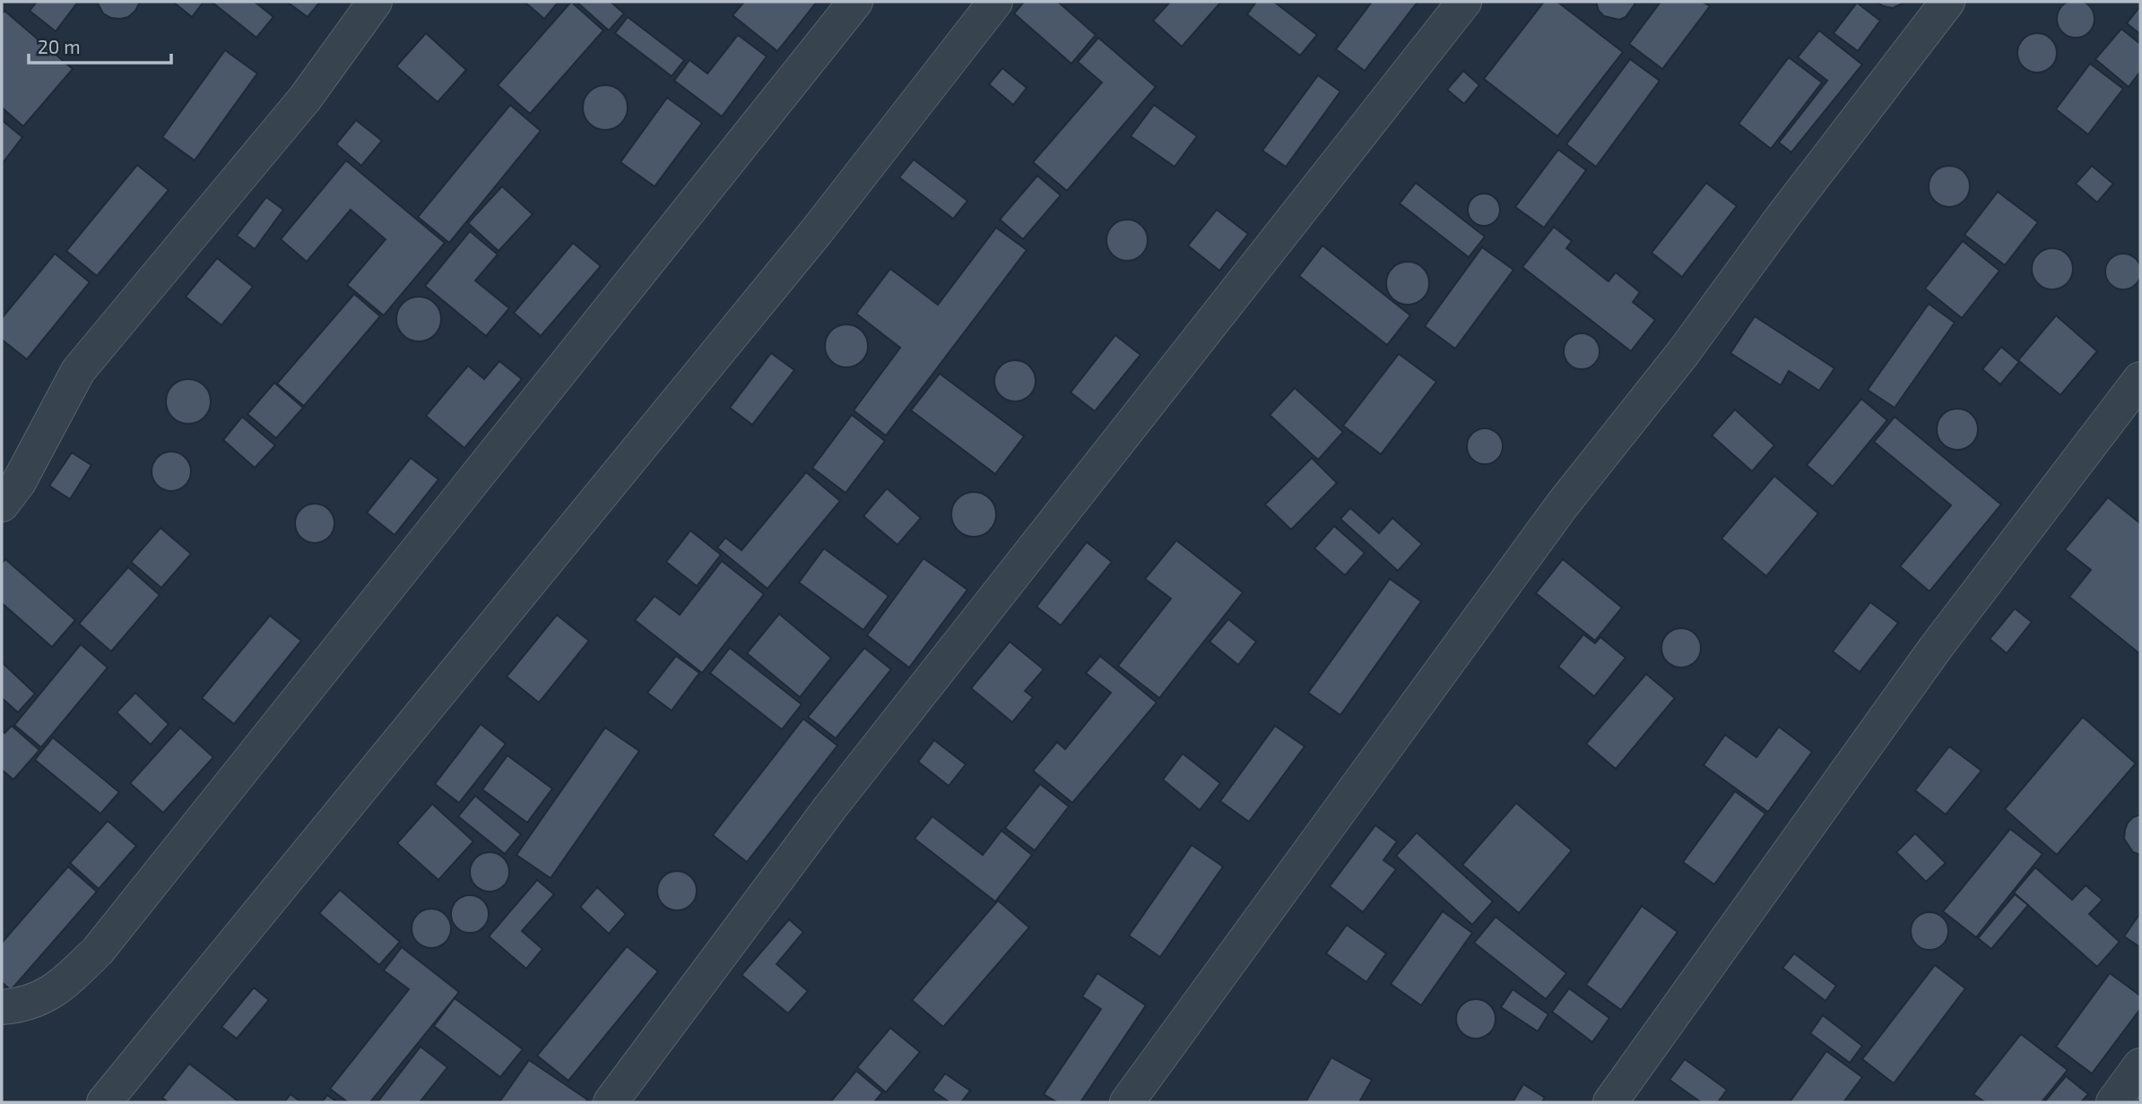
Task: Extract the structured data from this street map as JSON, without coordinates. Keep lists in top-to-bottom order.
{
  "scale_bar": "20 m"
}
